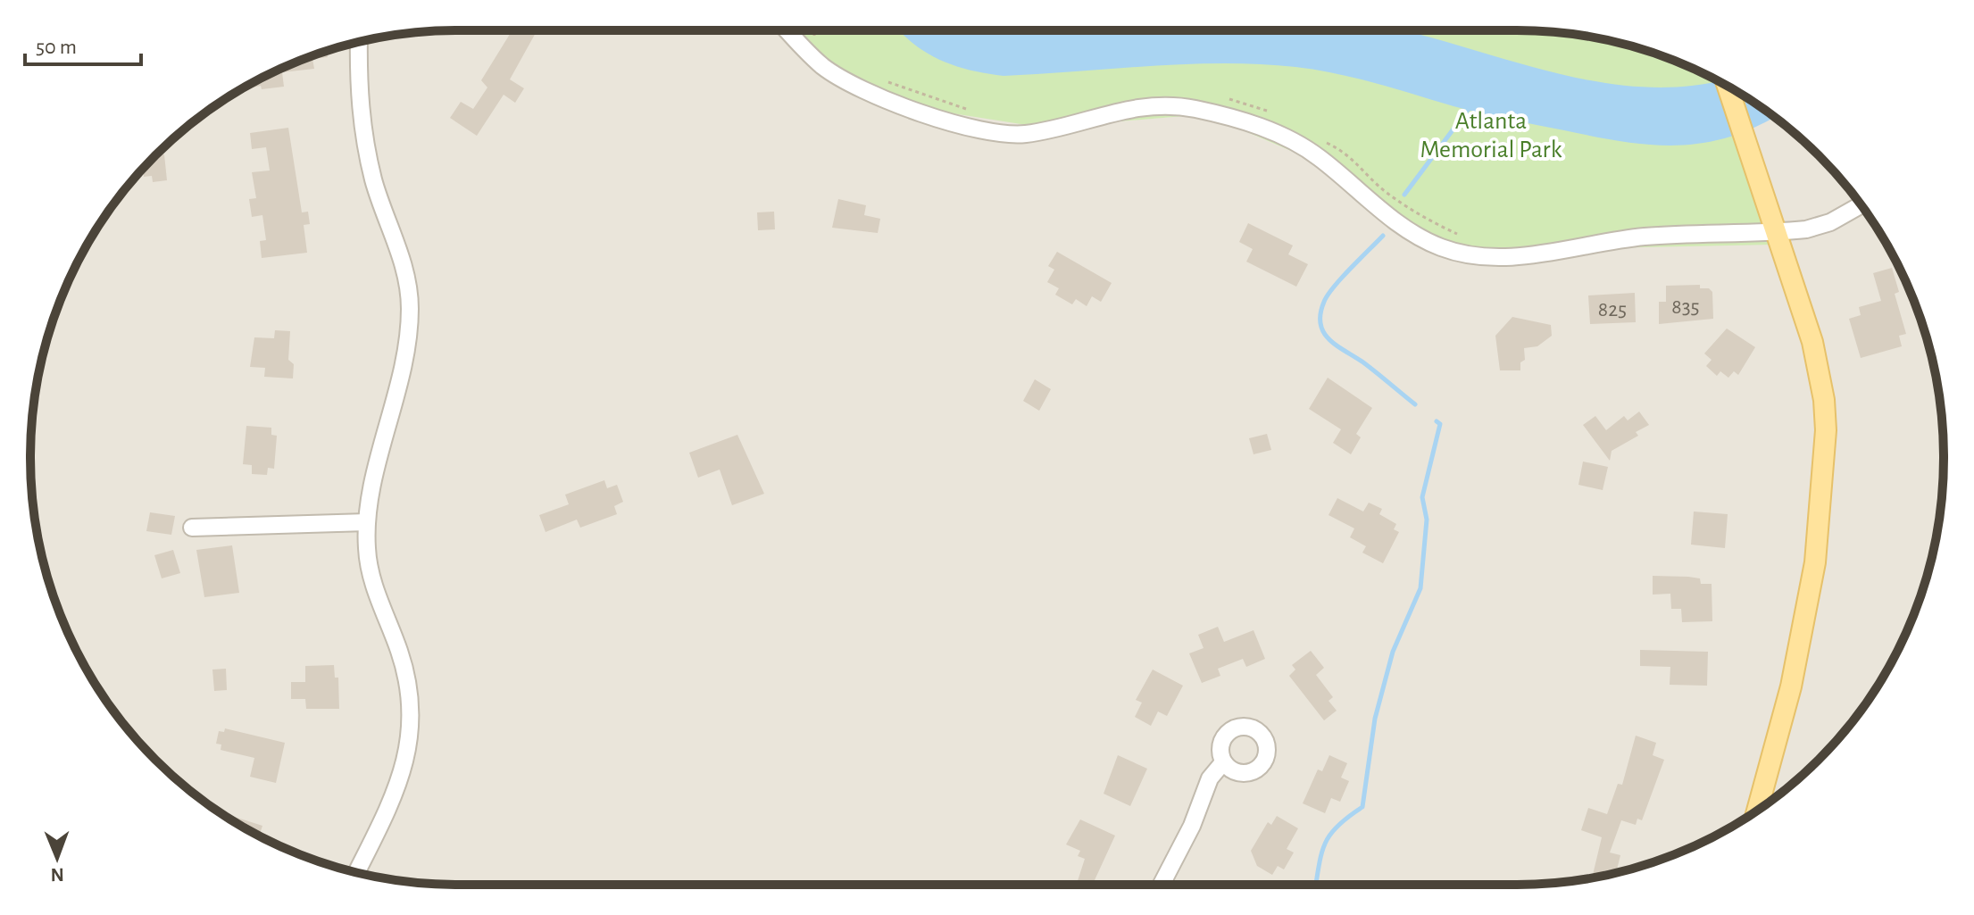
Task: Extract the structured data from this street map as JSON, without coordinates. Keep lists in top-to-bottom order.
{
  "parks": ["Atlanta Memorial Park"],
  "house_numbers": ["835", "825"],
  "scale_bar": "50 m",
  "north": "bottom"
}
